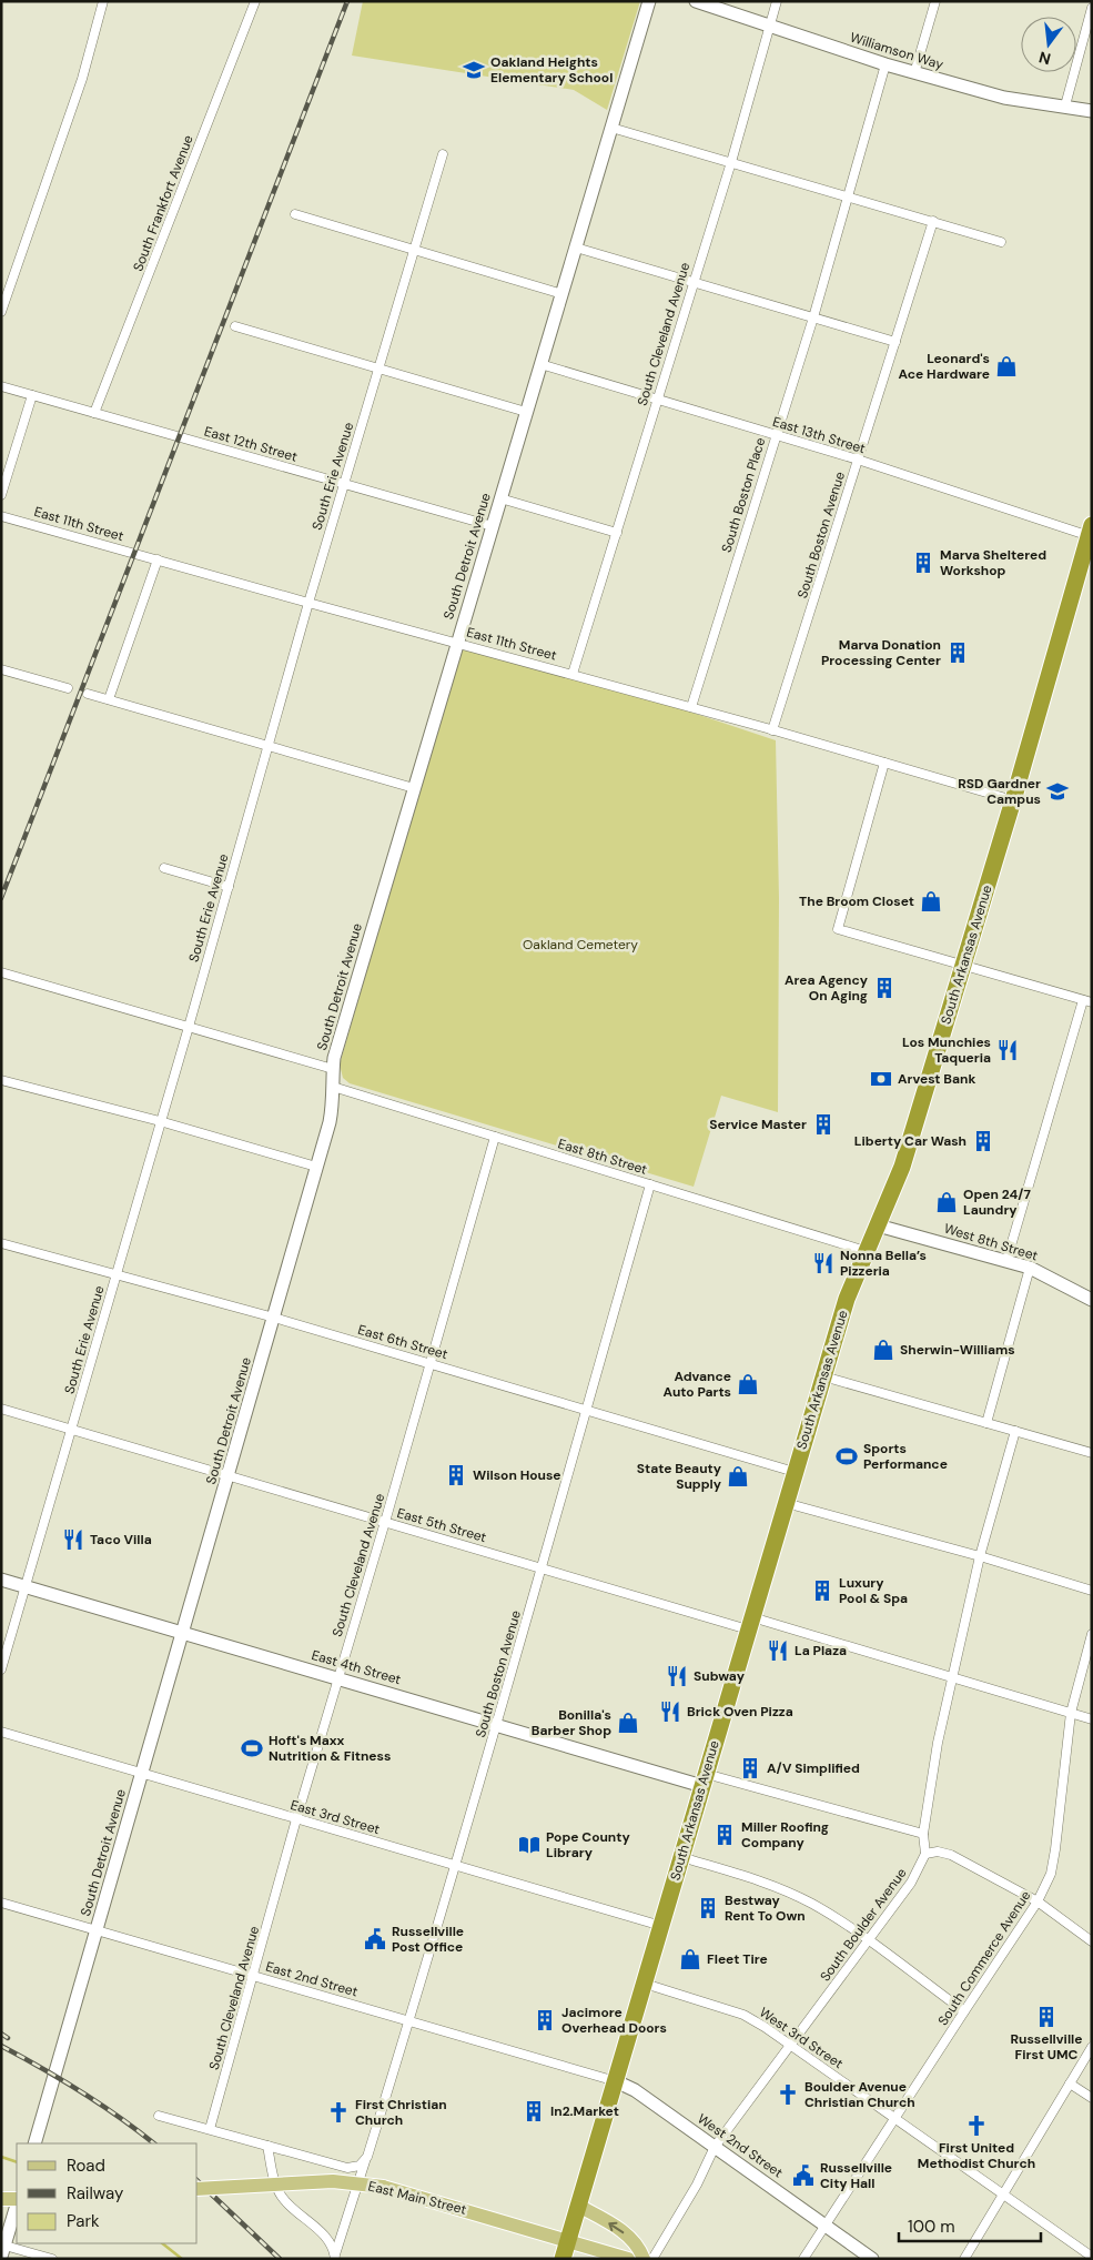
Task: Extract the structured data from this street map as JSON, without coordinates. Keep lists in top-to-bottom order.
{
  "streets": {
    "highway": ["South Arkansas Avenue"],
    "main road": ["East Main Street"],
    "street": [
      "Williamson Way",
      "South Frankfort Avenue",
      "South Cleveland Avenue",
      "East 13th Street",
      "East 12th Street",
      "South Erie Avenue",
      "South Boston Place",
      "East 11th Street",
      "South Boston Avenue",
      "South Detroit Avenue",
      "East 8th Street",
      "West 8th Street",
      "East 6th Street",
      "East 5th Street",
      "East 4th Street",
      "East 3rd Street",
      "South Boulder Avenue",
      "South Commerce Avenue",
      "East 2nd Street",
      "West 3rd Street",
      "West 2nd Street"
    ]
  },
  "crossings": [
    ["Williamson Way", "South Cleveland Avenue"],
    ["Williamson Way", "South Boston Place"],
    ["South Frankfort Avenue", "East 12th Street"],
    ["South Cleveland Avenue", "East 13th Street"],
    ["South Cleveland Avenue", "East 11th Street"],
    ["South Cleveland Avenue", "East 8th Street"],
    ["South Cleveland Avenue", "East 6th Street"],
    ["South Cleveland Avenue", "East 5th Street"],
    ["South Cleveland Avenue", "East 4th Street"],
    ["South Cleveland Avenue", "East 3rd Street"],
    ["South Cleveland Avenue", "East 2nd Street"],
    ["East 13th Street", "South Boston Place"],
    ["East 13th Street", "South Boston Avenue"],
    ["East 13th Street", "South Detroit Avenue"],
    ["East 13th Street", "South Arkansas Avenue"],
    ["East 12th Street", "South Erie Avenue"],
    ["East 12th Street", "South Detroit Avenue"],
    ["South Erie Avenue", "East 11th Street"],
    ["South Erie Avenue", "East 6th Street"],
    ["South Erie Avenue", "East 5th Street"],
    ["South Erie Avenue", "East 4th Street"],
    ["South Boston Place", "East 11th Street"],
    ["East 11th Street", "South Boston Avenue"],
    ["East 11th Street", "South Detroit Avenue"],
    ["East 11th Street", "South Arkansas Avenue"],
    ["South Boston Avenue", "East 8th Street"],
    ["South Boston Avenue", "East 6th Street"],
    ["South Boston Avenue", "East 5th Street"],
    ["South Boston Avenue", "East 4th Street"],
    ["South Boston Avenue", "East 3rd Street"],
    ["South Boston Avenue", "East 2nd Street"],
    ["South Detroit Avenue", "East 8th Street"],
    ["South Detroit Avenue", "East 6th Street"],
    ["South Detroit Avenue", "East 5th Street"],
    ["South Detroit Avenue", "East 4th Street"],
    ["South Detroit Avenue", "East 3rd Street"],
    ["South Detroit Avenue", "East 2nd Street"],
    ["South Arkansas Avenue", "East 8th Street"],
    ["South Arkansas Avenue", "West 8th Street"],
    ["South Arkansas Avenue", "East 6th Street"],
    ["South Arkansas Avenue", "East 5th Street"],
    ["South Arkansas Avenue", "East 4th Street"],
    ["South Arkansas Avenue", "East 3rd Street"],
    ["South Arkansas Avenue", "East 2nd Street"],
    ["South Arkansas Avenue", "West 3rd Street"],
    ["South Arkansas Avenue", "West 2nd Street"],
    ["South Arkansas Avenue", "East Main Street"],
    ["East 5th Street", "South Commerce Avenue"],
    ["South Boulder Avenue", "West 3rd Street"],
    ["South Boulder Avenue", "West 2nd Street"],
    ["South Commerce Avenue", "West 3rd Street"],
    ["South Commerce Avenue", "West 2nd Street"],
    ["East 2nd Street", "West 2nd Street"]
  ],
  "parks": ["Oakland Cemetery"],
  "places": {
    "school or university": ["Oakland Heights Elementary School", "RSD Gardner Campus"],
    "shop": [
      "Leonard's Ace Hardware",
      "The Broom Closet",
      "Open 24/7 Laundry",
      "Sherwin-Williams",
      "Advance Auto Parts",
      "State Beauty Supply",
      "Bonilla's Barber Shop",
      "Fleet Tire"
    ],
    "building": [
      "Marva Sheltered Workshop",
      "Marva Donation Processing Center",
      "Area Agency On Aging",
      "Service Master",
      "Liberty Car Wash",
      "Wilson House",
      "Luxury Pool & Spa",
      "A/V Simplified",
      "Miller Roofing Company",
      "Bestway Rent To Own",
      "Russellville First UMC",
      "Jacimore Overhead Doors",
      "In2.Market"
    ],
    "restaurant": [
      "Los Munchies Taqueria",
      "Nonna Bella’s Pizzeria",
      "Taco Villa",
      "La Plaza",
      "Subway",
      "Brick Oven Pizza"
    ],
    "bank": ["Arvest Bank"],
    "sports": ["Sports Performance", "Hoft's Maxx Nutrition & Fitness"],
    "library": ["Pope County Library"],
    "public building": ["Russellville Post Office", "Russellville City Hall"],
    "church": ["Boulder Avenue Christian Church", "First Christian Church", "First United Methodist Church"]
  },
  "legend": ["Road", "Railway", "Park"],
  "scale_bar": "100 m",
  "north": "bottom"
}
